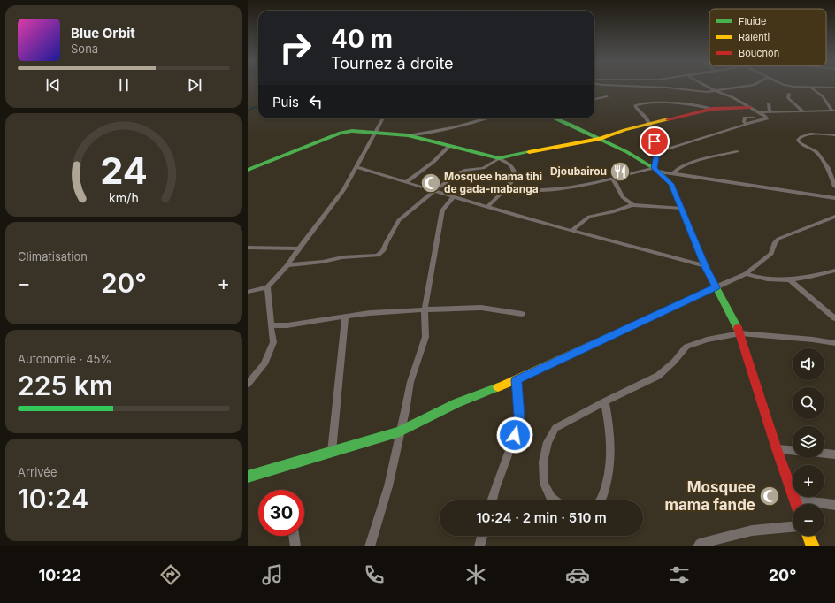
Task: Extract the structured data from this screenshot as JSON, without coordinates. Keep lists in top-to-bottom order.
{
  "places": {
    "restaurant": ["Djoubairou"],
    "mosque": ["Mosquee hama tihi de gada-mabanga", "Mosquee mama fande"]
  },
  "legend": ["Fluide", "Ralenti", "Bouchon"],
  "page": {
    "turn": ["40 m", "Tournez à droite"],
    "song": ["Blue Orbit", "Sona"],
    "then": "Puis",
    "tile": [
      "Climatisation",
      ["Autonomie · 45%", "225 km"],
      ["Arrivée", "10:24"]
    ],
    "heat": ["−", "20°", "+"],
    "map_buttons": ["+", "−"],
    "limit": "30",
    "trip": "10:24 · 2 min · 510 m",
    "tabs": ["10:22", "20°"],
    "gauge": ["24", "km/h"]
  }
}
